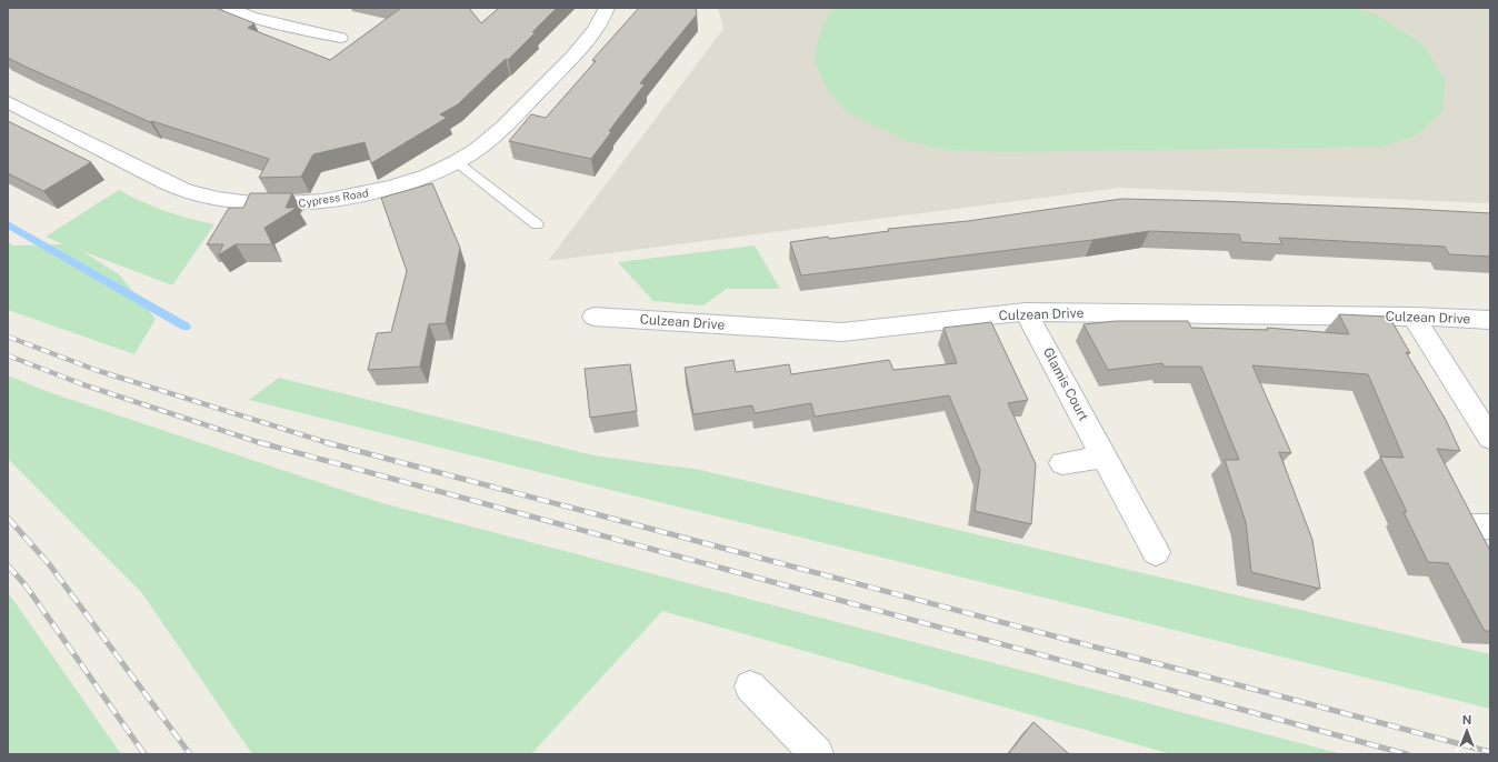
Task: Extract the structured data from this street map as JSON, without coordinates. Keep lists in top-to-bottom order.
{
  "streets": {
    "street": ["Cypress Road", "Culzean Drive", "Glamis Court"]
  },
  "crossings": [
    ["Culzean Drive", "Glamis Court"]
  ],
  "north": "top"
}
